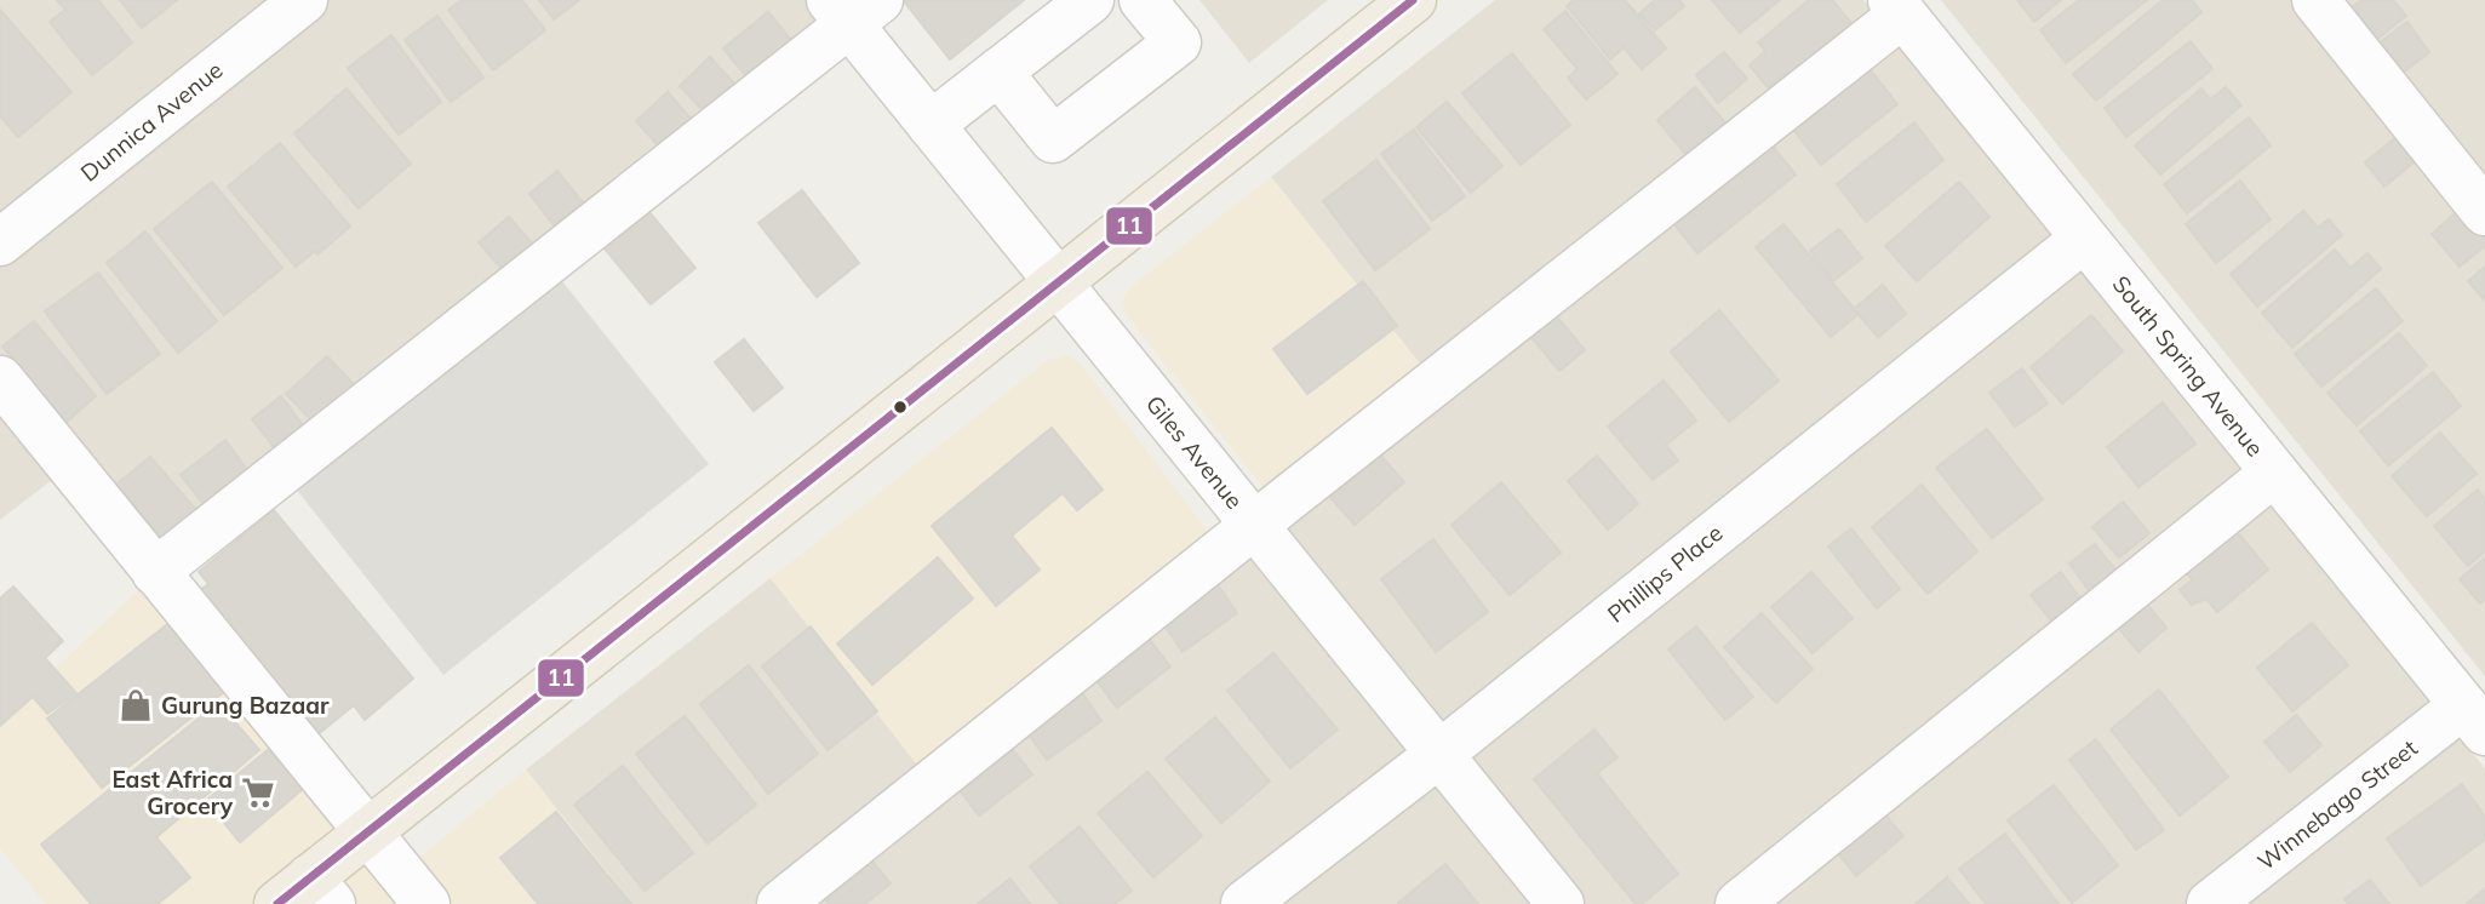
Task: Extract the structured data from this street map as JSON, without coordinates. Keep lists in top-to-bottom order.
{
  "streets": {
    "street": [
      "Dunnica Avenue",
      "South Spring Avenue",
      "Giles Avenue",
      "Phillips Place",
      "Winnebago Street"
    ]
  },
  "crossings": [
    ["South Spring Avenue", "Phillips Place"],
    ["South Spring Avenue", "Winnebago Street"],
    ["Giles Avenue", "Phillips Place"]
  ],
  "places": {
    "shop": ["Gurung Bazaar"],
    "supermarket": ["East Africa Grocery"]
  },
  "lines": ["transit line 11"]
}
